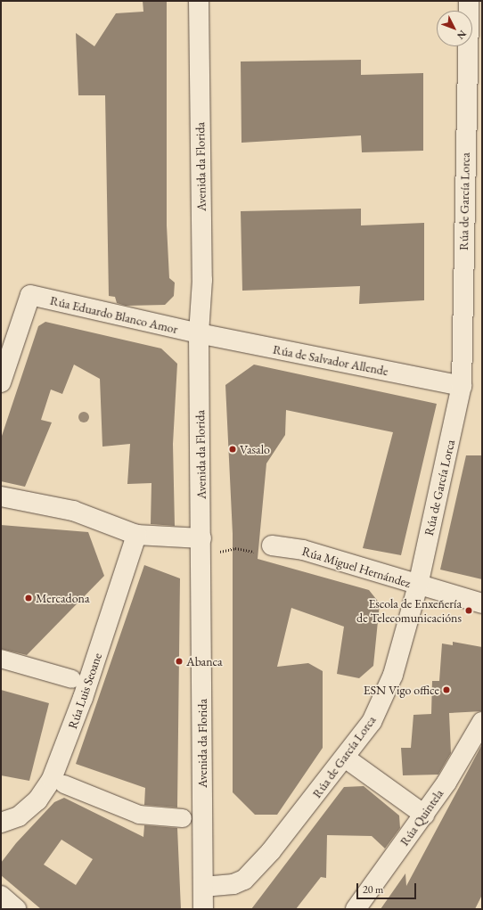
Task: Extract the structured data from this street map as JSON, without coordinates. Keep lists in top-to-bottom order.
{
  "streets": {
    "street": [
      "Avenida da Florida",
      "Rúa de García Lorca",
      "Rúa Eduardo Blanco Amor",
      "Rúa de Salvador Allende",
      "Rúa Miguel Hernández",
      "Rúa Luis Seoane",
      "Rúa Quintela"
    ]
  },
  "crossings": [
    ["Avenida da Florida", "Rúa de García Lorca"],
    ["Avenida da Florida", "Rúa Eduardo Blanco Amor"],
    ["Avenida da Florida", "Rúa de Salvador Allende"],
    ["Rúa de García Lorca", "Rúa de Salvador Allende"],
    ["Rúa de García Lorca", "Rúa Miguel Hernández"],
    ["Rúa Eduardo Blanco Amor", "Rúa de Salvador Allende"]
  ],
  "places": [
    "Vasalo",
    "Mercadona",
    "Escola de Enxeñería de Telecomunicacións",
    "Abanca",
    "ESN Vigo office"
  ],
  "scale_bar": "20 m",
  "north": "bottom right"
}
